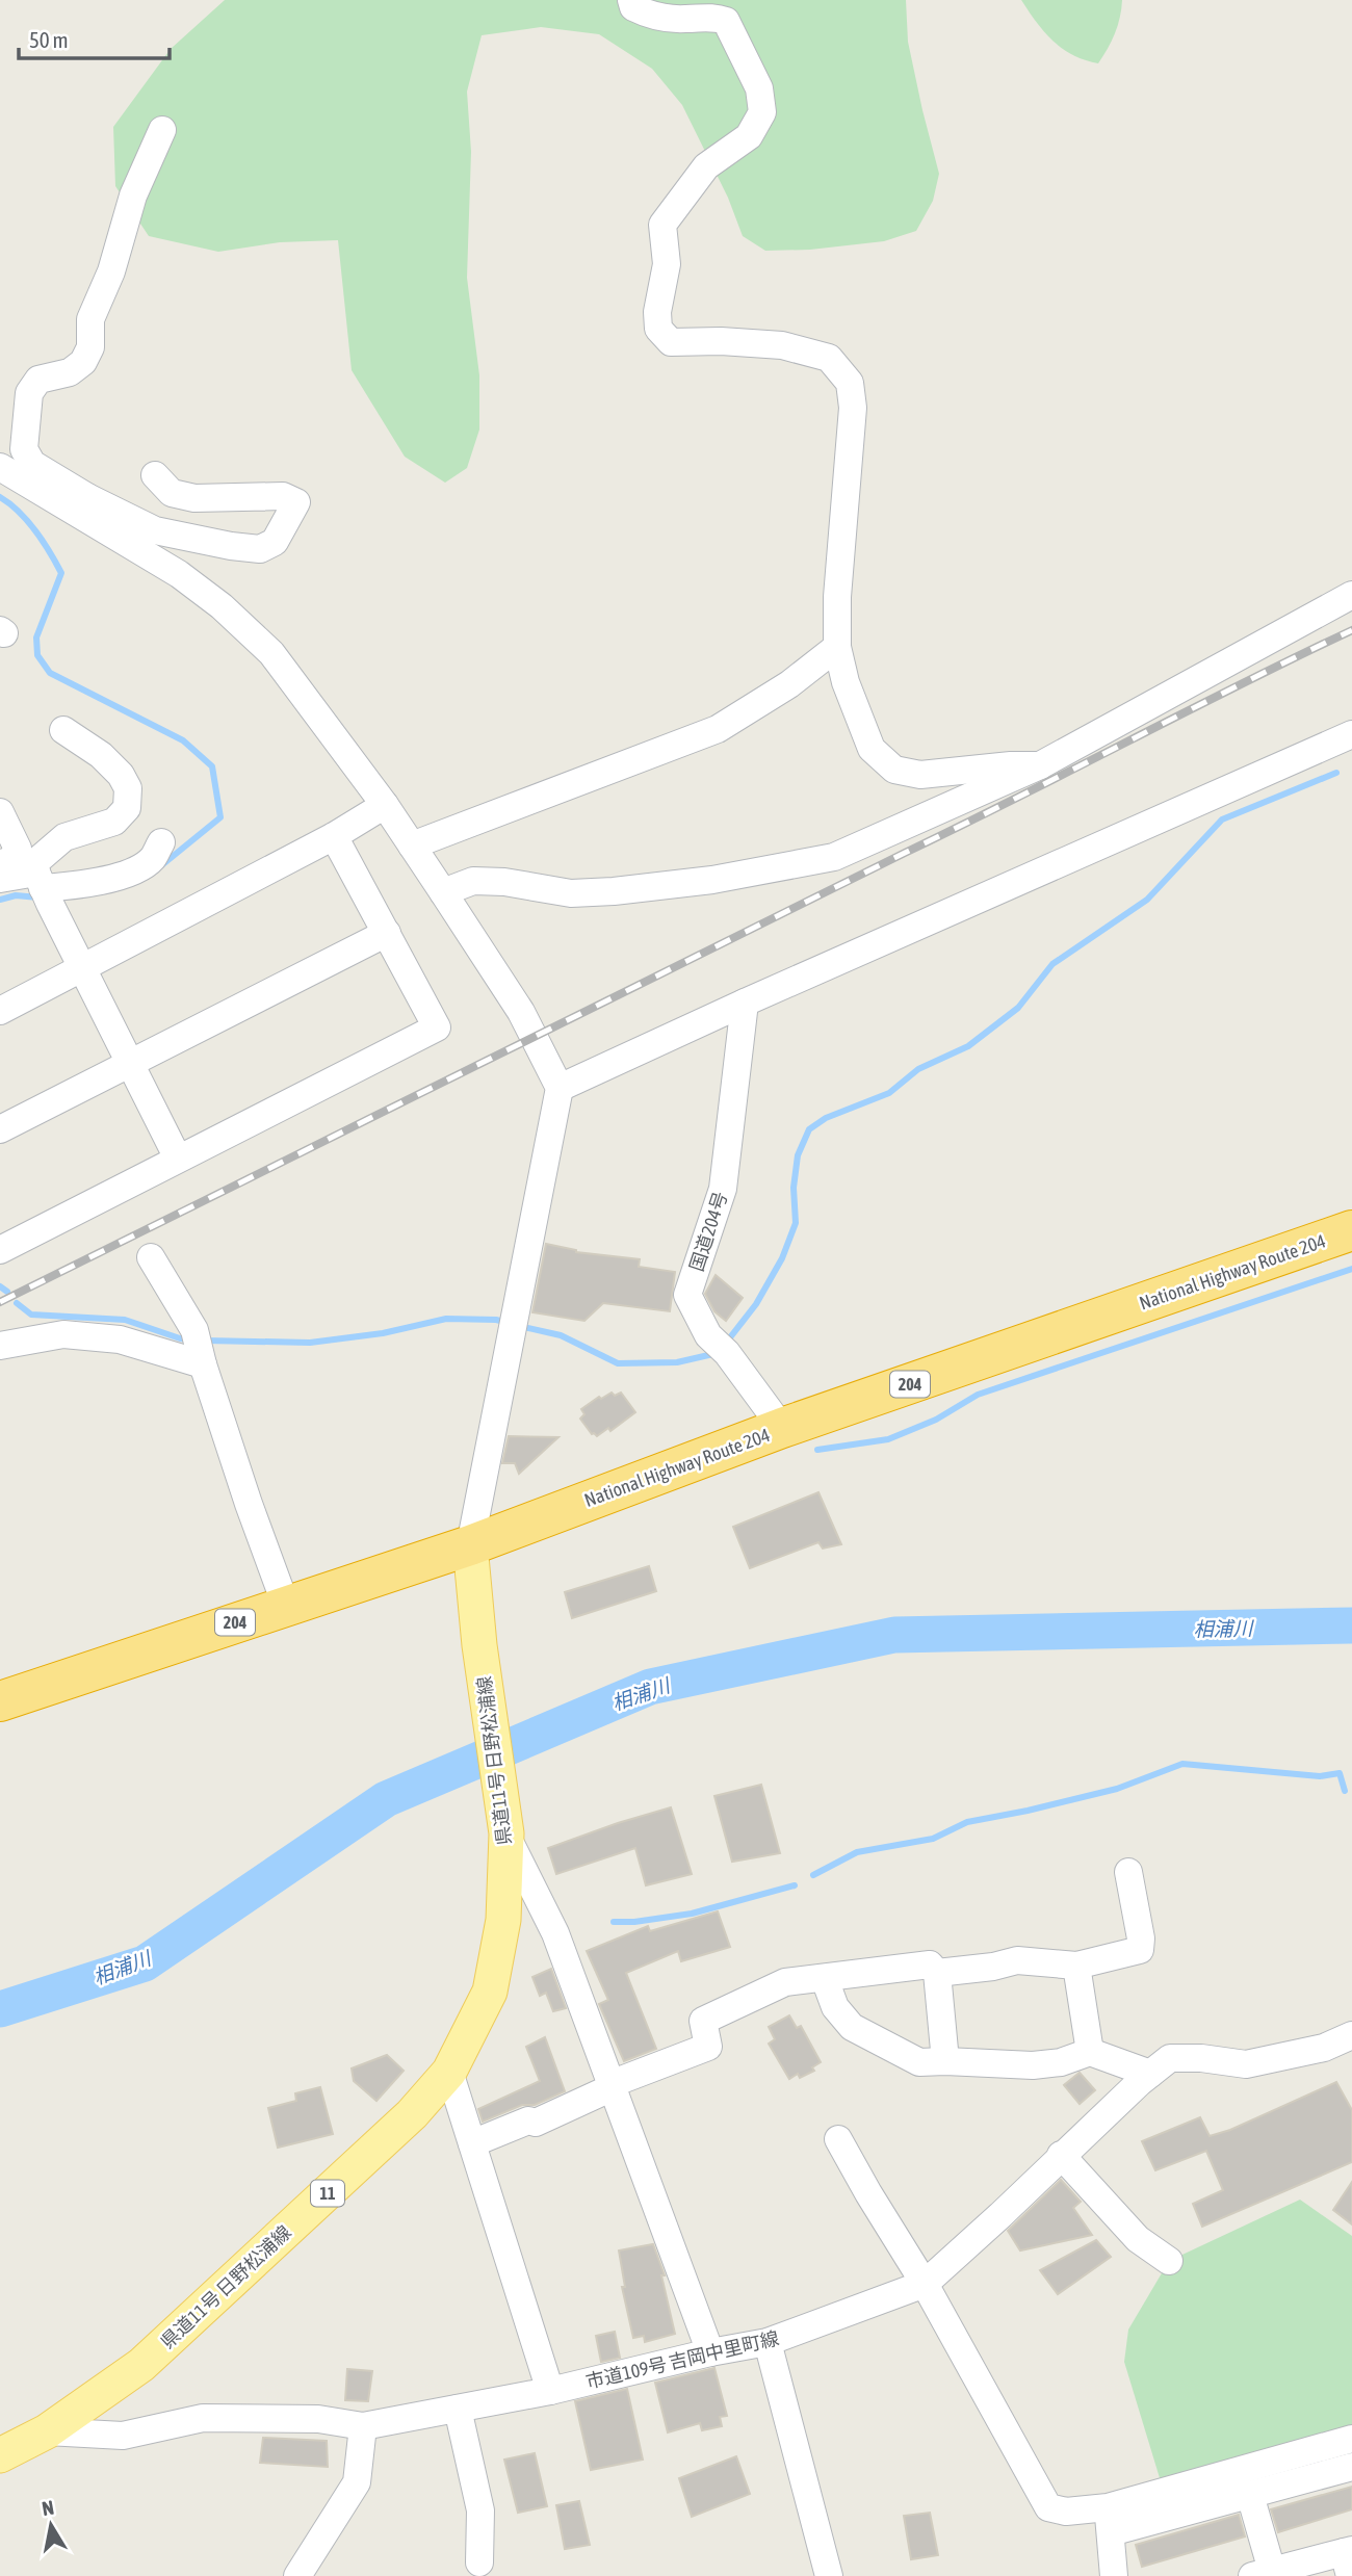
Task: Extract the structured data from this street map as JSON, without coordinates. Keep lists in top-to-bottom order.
{
  "streets": {
    "highway": ["National Highway Route 204", "204"],
    "main road": ["県道11号 日野松浦線", "11"],
    "street": ["国道204号", "市道109号 吉岡中里町線"]
  },
  "crossings": [
    ["国道204号", "National Highway Route 204"],
    ["National Highway Route 204", "県道11号 日野松浦線"],
    ["県道11号 日野松浦線", "市道109号 吉岡中里町線"]
  ],
  "water": ["相浦川"],
  "scale_bar": "50 m",
  "north": "top"
}
